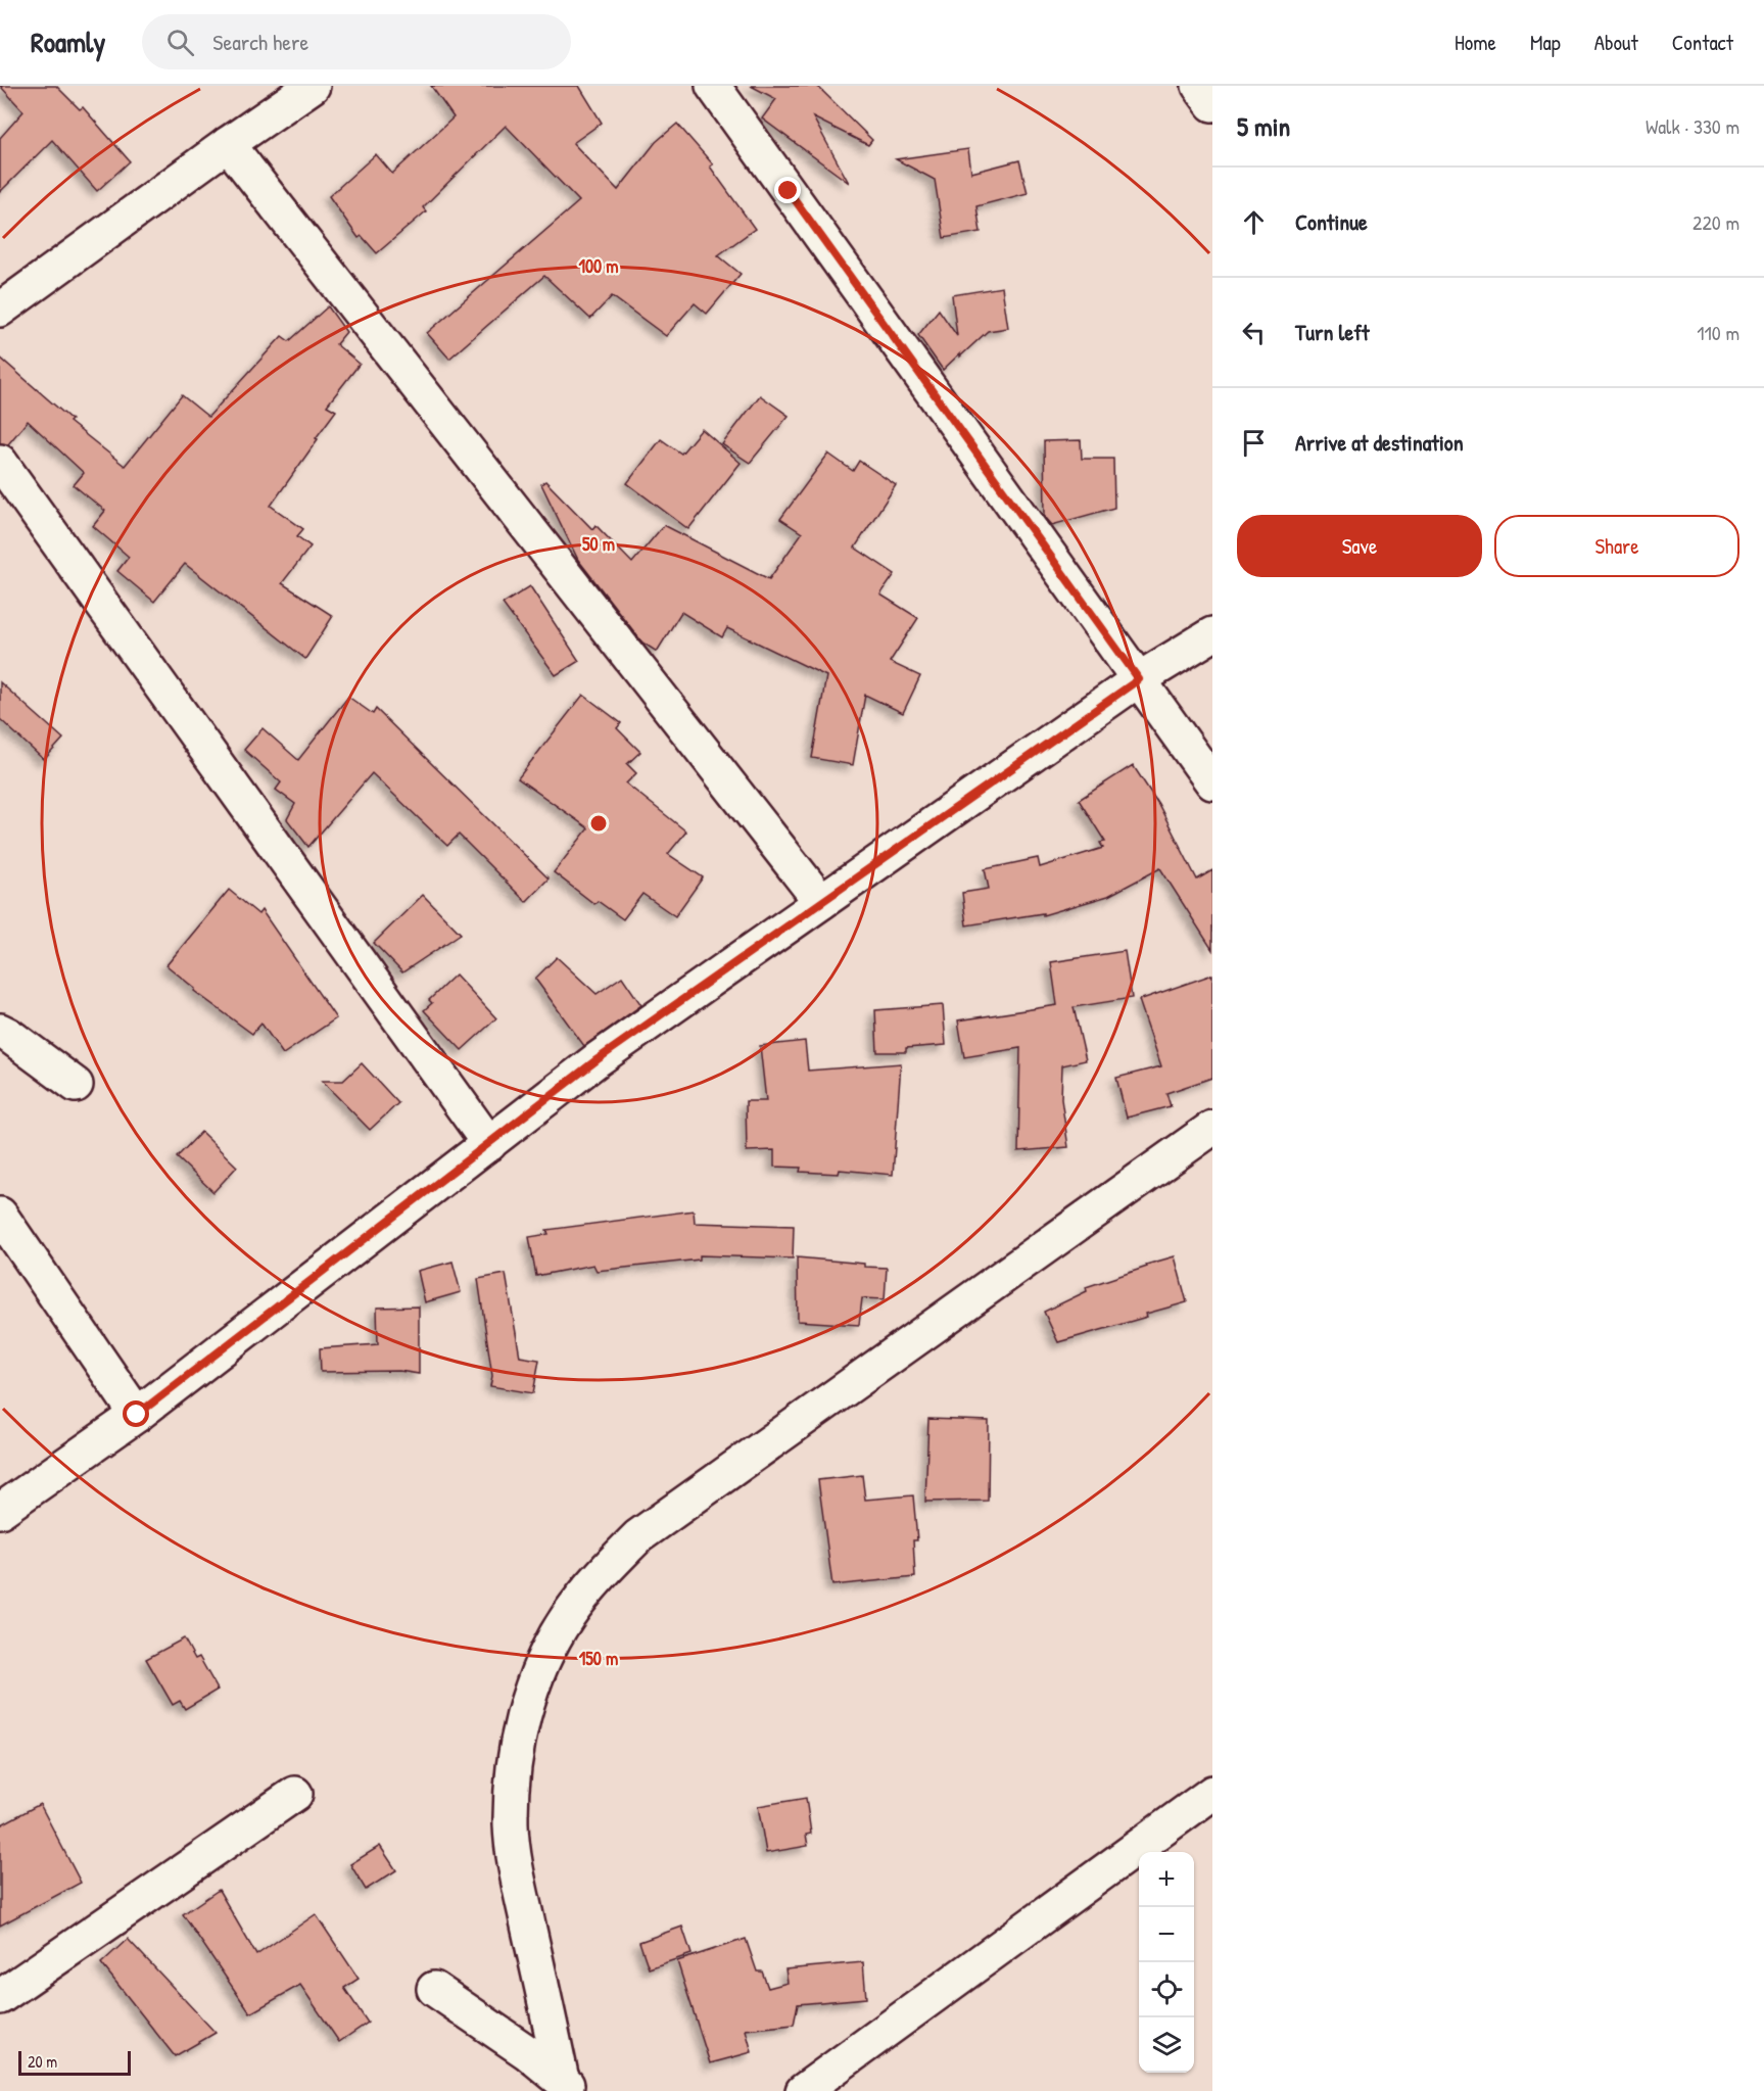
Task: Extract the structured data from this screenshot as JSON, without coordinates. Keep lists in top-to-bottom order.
{
  "scale_bar": "20 m",
  "page": {
    "header": "Roamly",
    "search": "Search here",
    "nav": [
      "Home",
      "Map",
      "About",
      "Contact"
    ],
    "heading": ["5 min", "Walk · 330 m"],
    "list": [
      ["Continue", "220 m"],
      ["Turn left", "110 m"],
      "Arrive at destination"
    ],
    "buttons": ["Save", "Share"],
    "map_buttons": ["+", "−"],
    "scale": "20 m"
  },
  "rings": ["100 m", "50 m", "150 m"]
}
